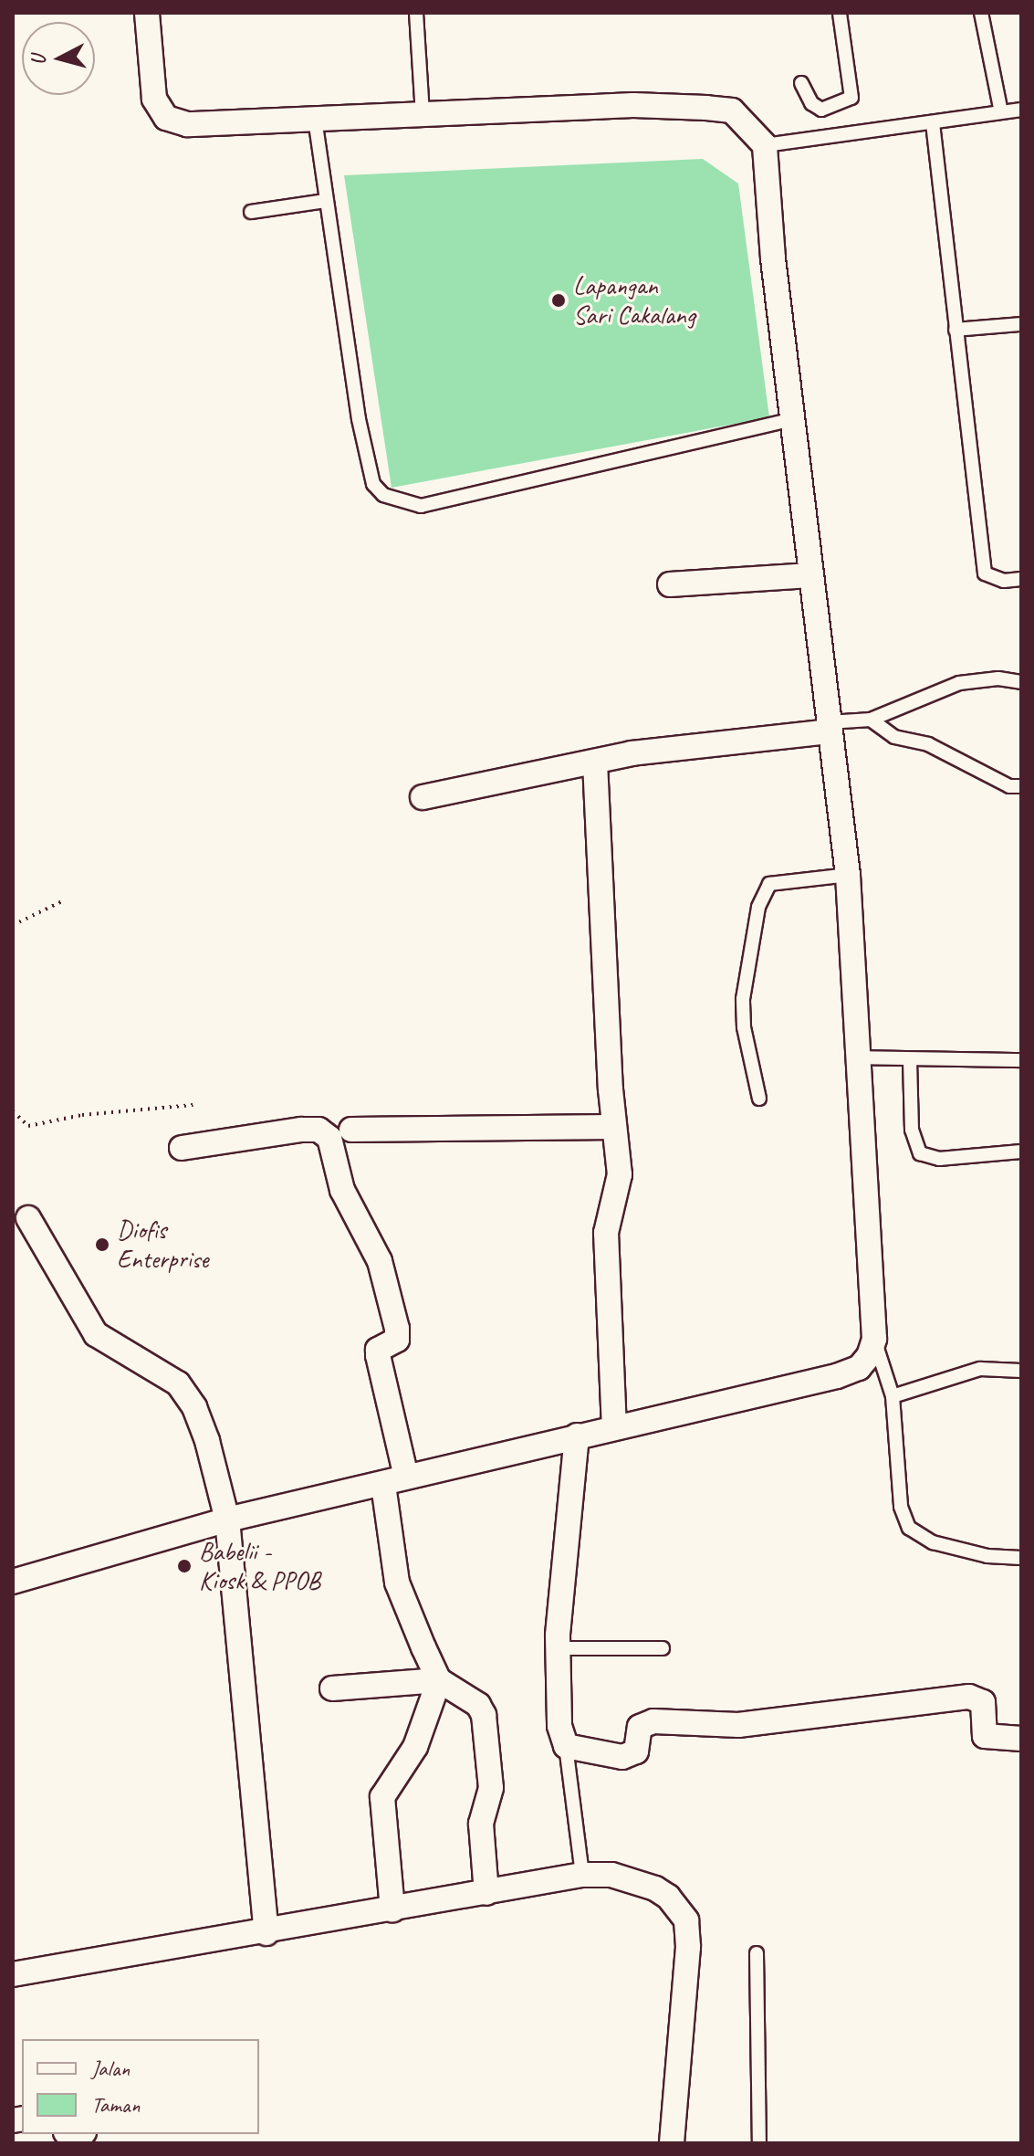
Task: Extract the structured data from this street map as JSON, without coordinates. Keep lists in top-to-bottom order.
{
  "places": ["Lapangan Sari Cakalang", "Diofis Enterprise", "Babelii - Kiosk & PPOB"],
  "legend": ["Jalan", "Taman"],
  "north": "left"
}
